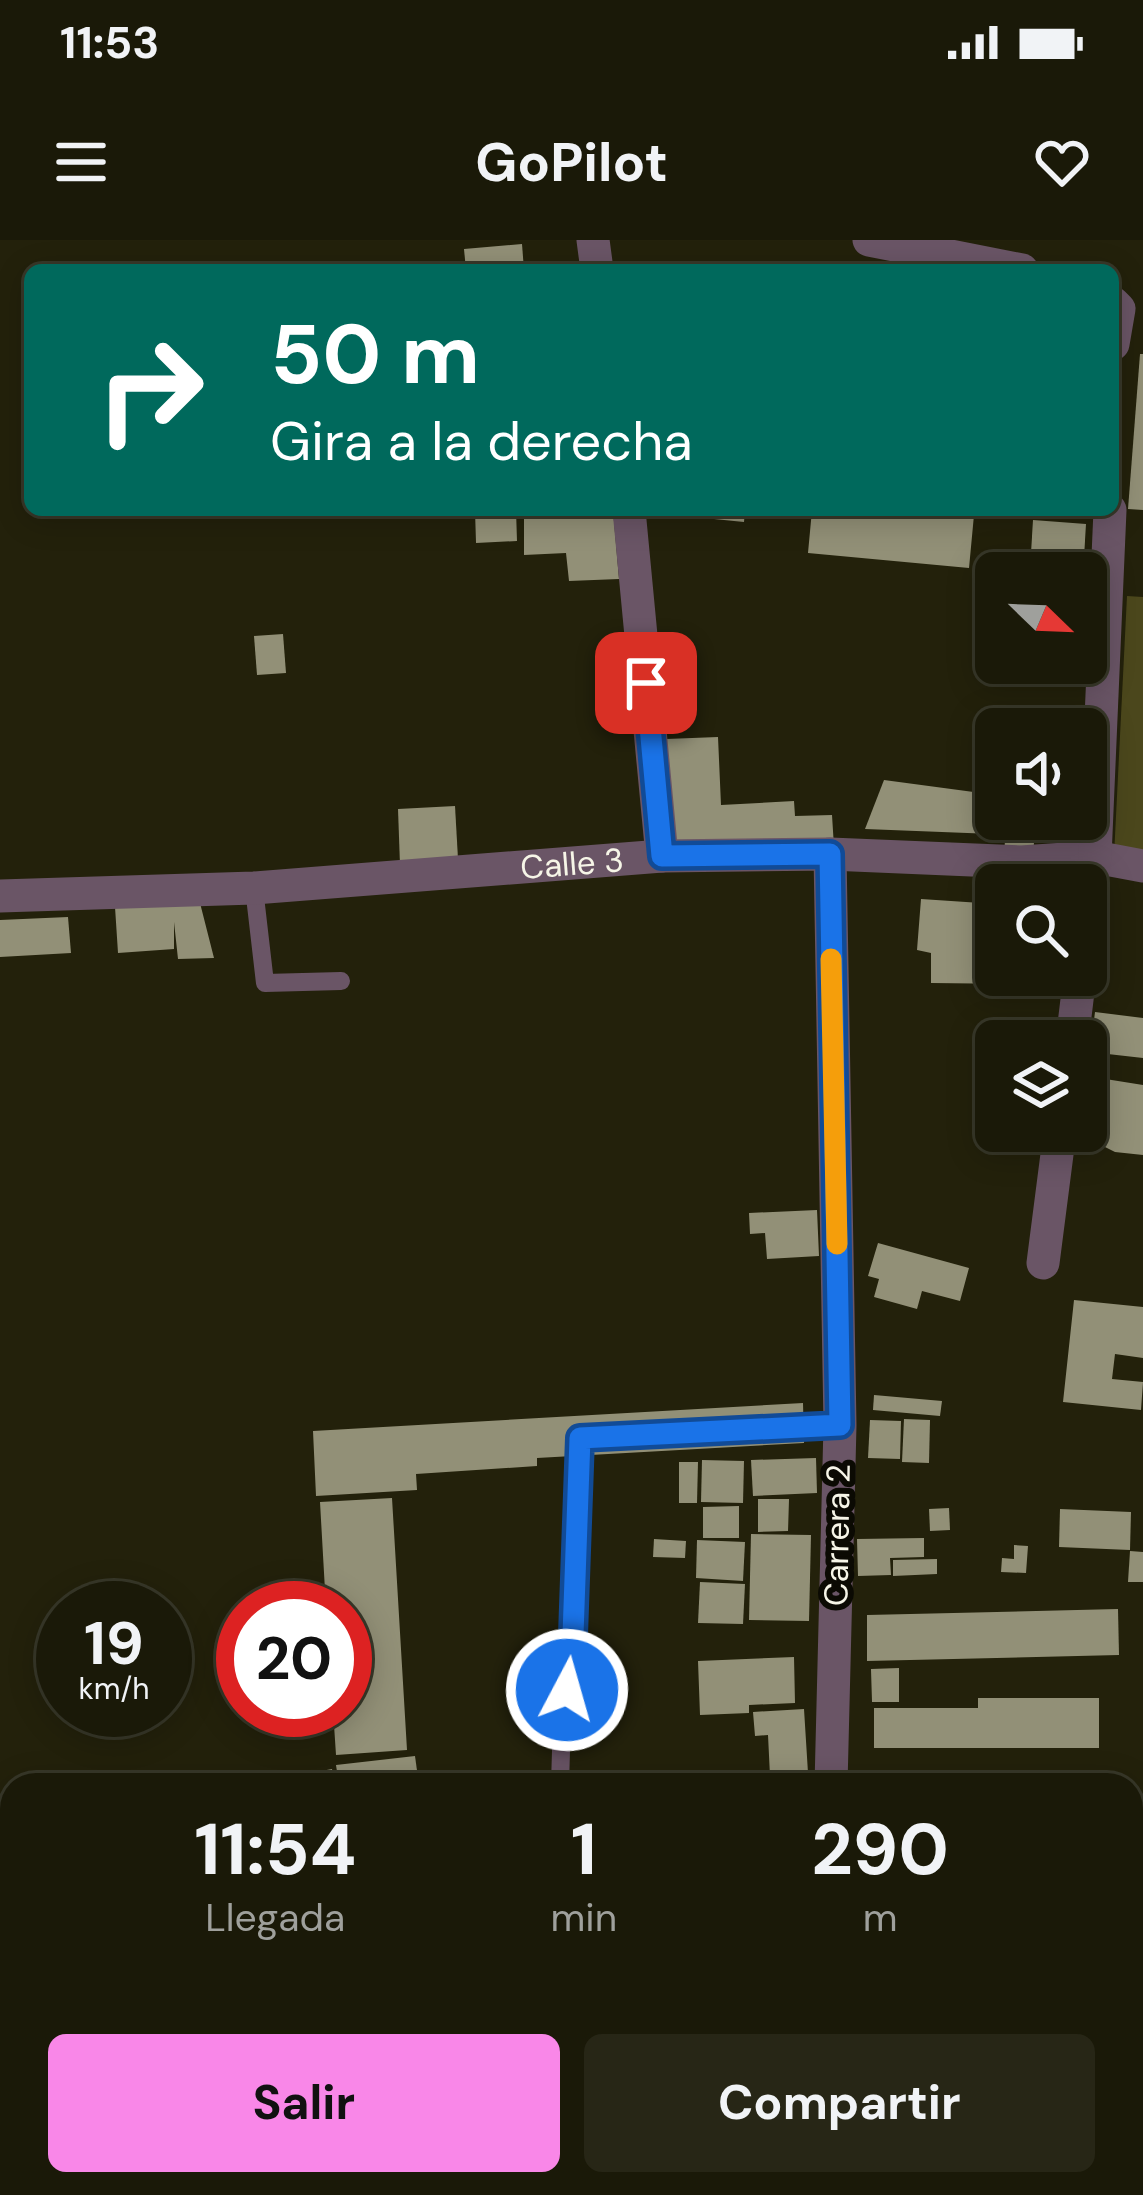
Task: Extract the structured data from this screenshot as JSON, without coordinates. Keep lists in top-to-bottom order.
{
  "streets": {
    "street": ["Calle 3", "Carrera 2"]
  },
  "crossings": [
    ["Calle 3", "Carrera 2"]
  ],
  "north": "bottom right",
  "page": {
    "status": "11:53",
    "header": "GoPilot",
    "turn": ["50 m", "Gira a la derecha"],
    "speed": "19 km/h",
    "limit": "20",
    "eta": [
      "11:54",
      "Llegada",
      "1",
      "min",
      "290",
      "m"
    ],
    "buttons": ["Salir", "Compartir"]
  }
}
